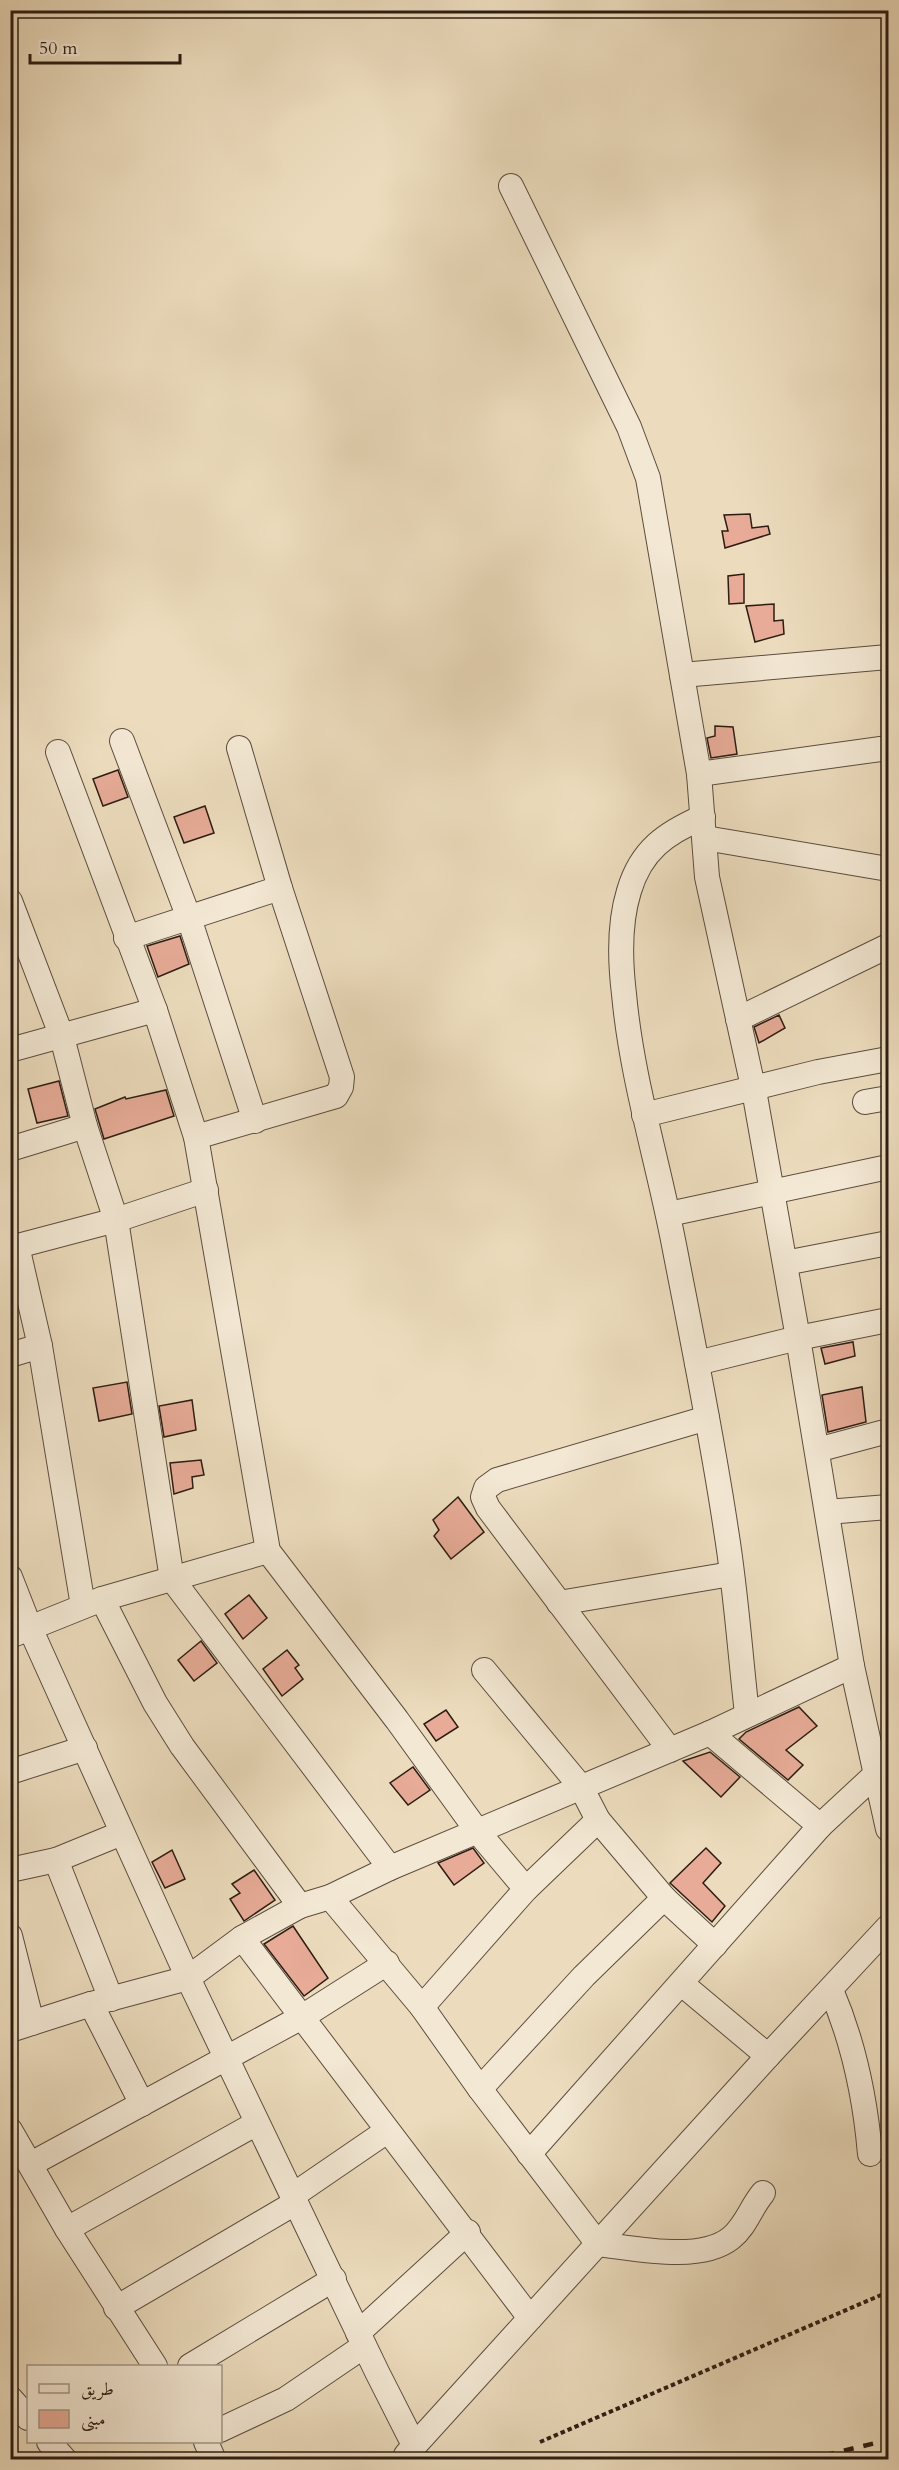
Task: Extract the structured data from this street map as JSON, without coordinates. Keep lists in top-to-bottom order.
{
  "legend": ["طريق", "مبنى"],
  "scale_bar": "50 m"
}
